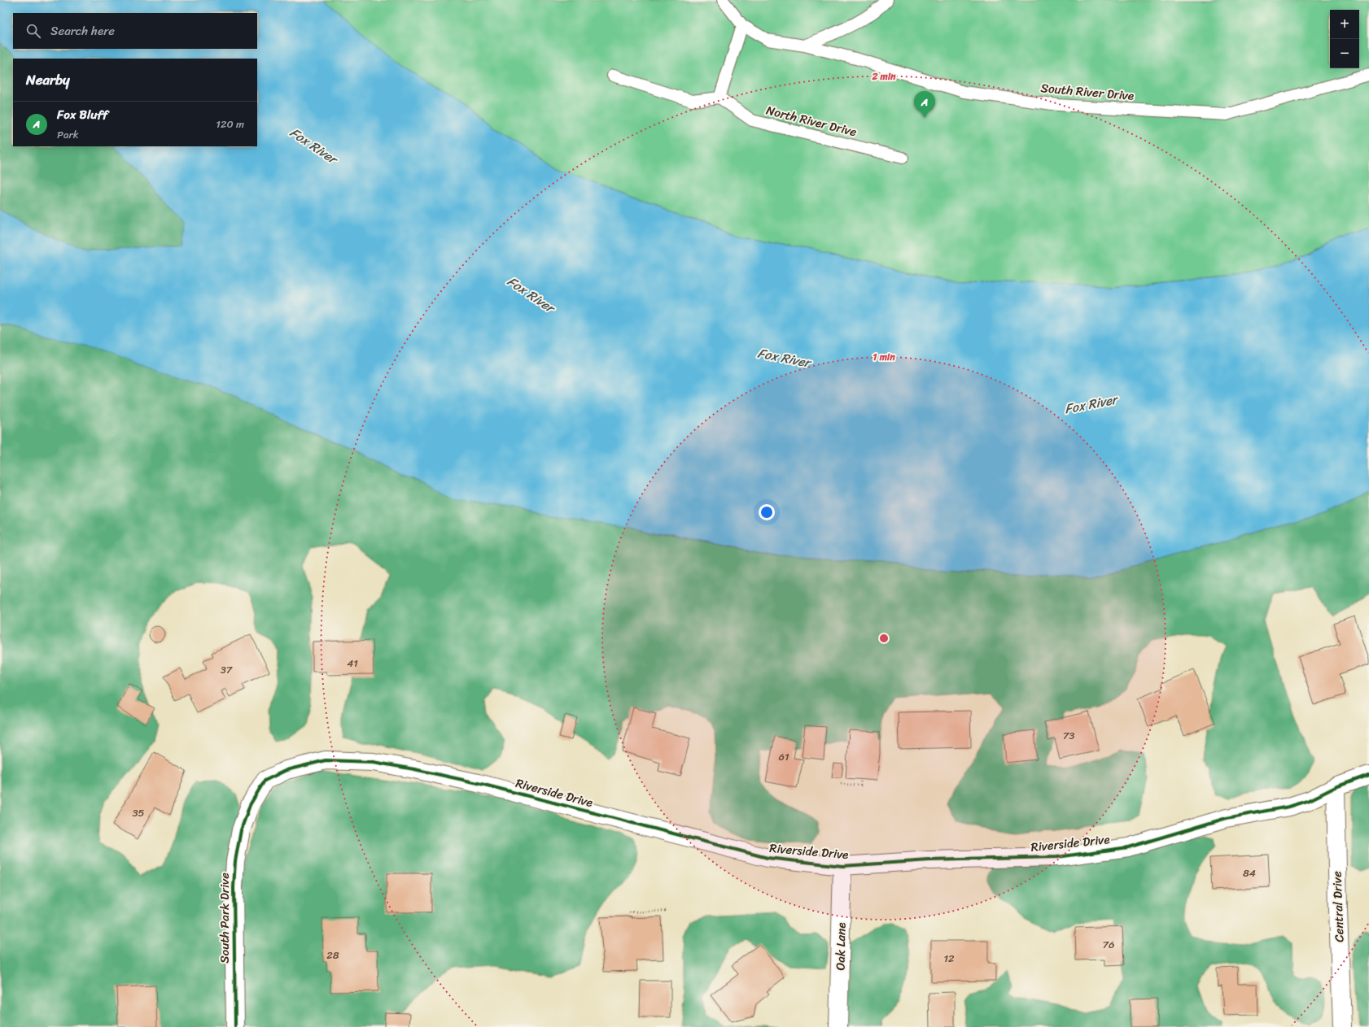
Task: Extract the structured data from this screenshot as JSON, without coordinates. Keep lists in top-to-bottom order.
{
  "streets": {
    "street": [
      "Riverside Drive",
      "Central Drive",
      "South Park Drive",
      "Oak Lane"
    ],
    "lane": ["South River Drive", "North River Drive"]
  },
  "crossings": [
    ["Riverside Drive", "Central Drive"],
    ["Riverside Drive", "South Park Drive"],
    ["Riverside Drive", "Oak Lane"]
  ],
  "water": ["Fox River"],
  "house_numbers": [
    "41",
    "37",
    "73",
    "61",
    "35",
    "84",
    "76",
    "28",
    "12"
  ],
  "page": {
    "map_buttons": ["+", "−"],
    "search": "Search here",
    "heading": "Nearby",
    "pins": "A",
    "list": [
      {
        "mark": "A",
        "name": "Fox Bluff",
        "note": "Park",
        "value": "120 m"
      }
    ]
  },
  "rings": ["2 min", "1 min"]
}
